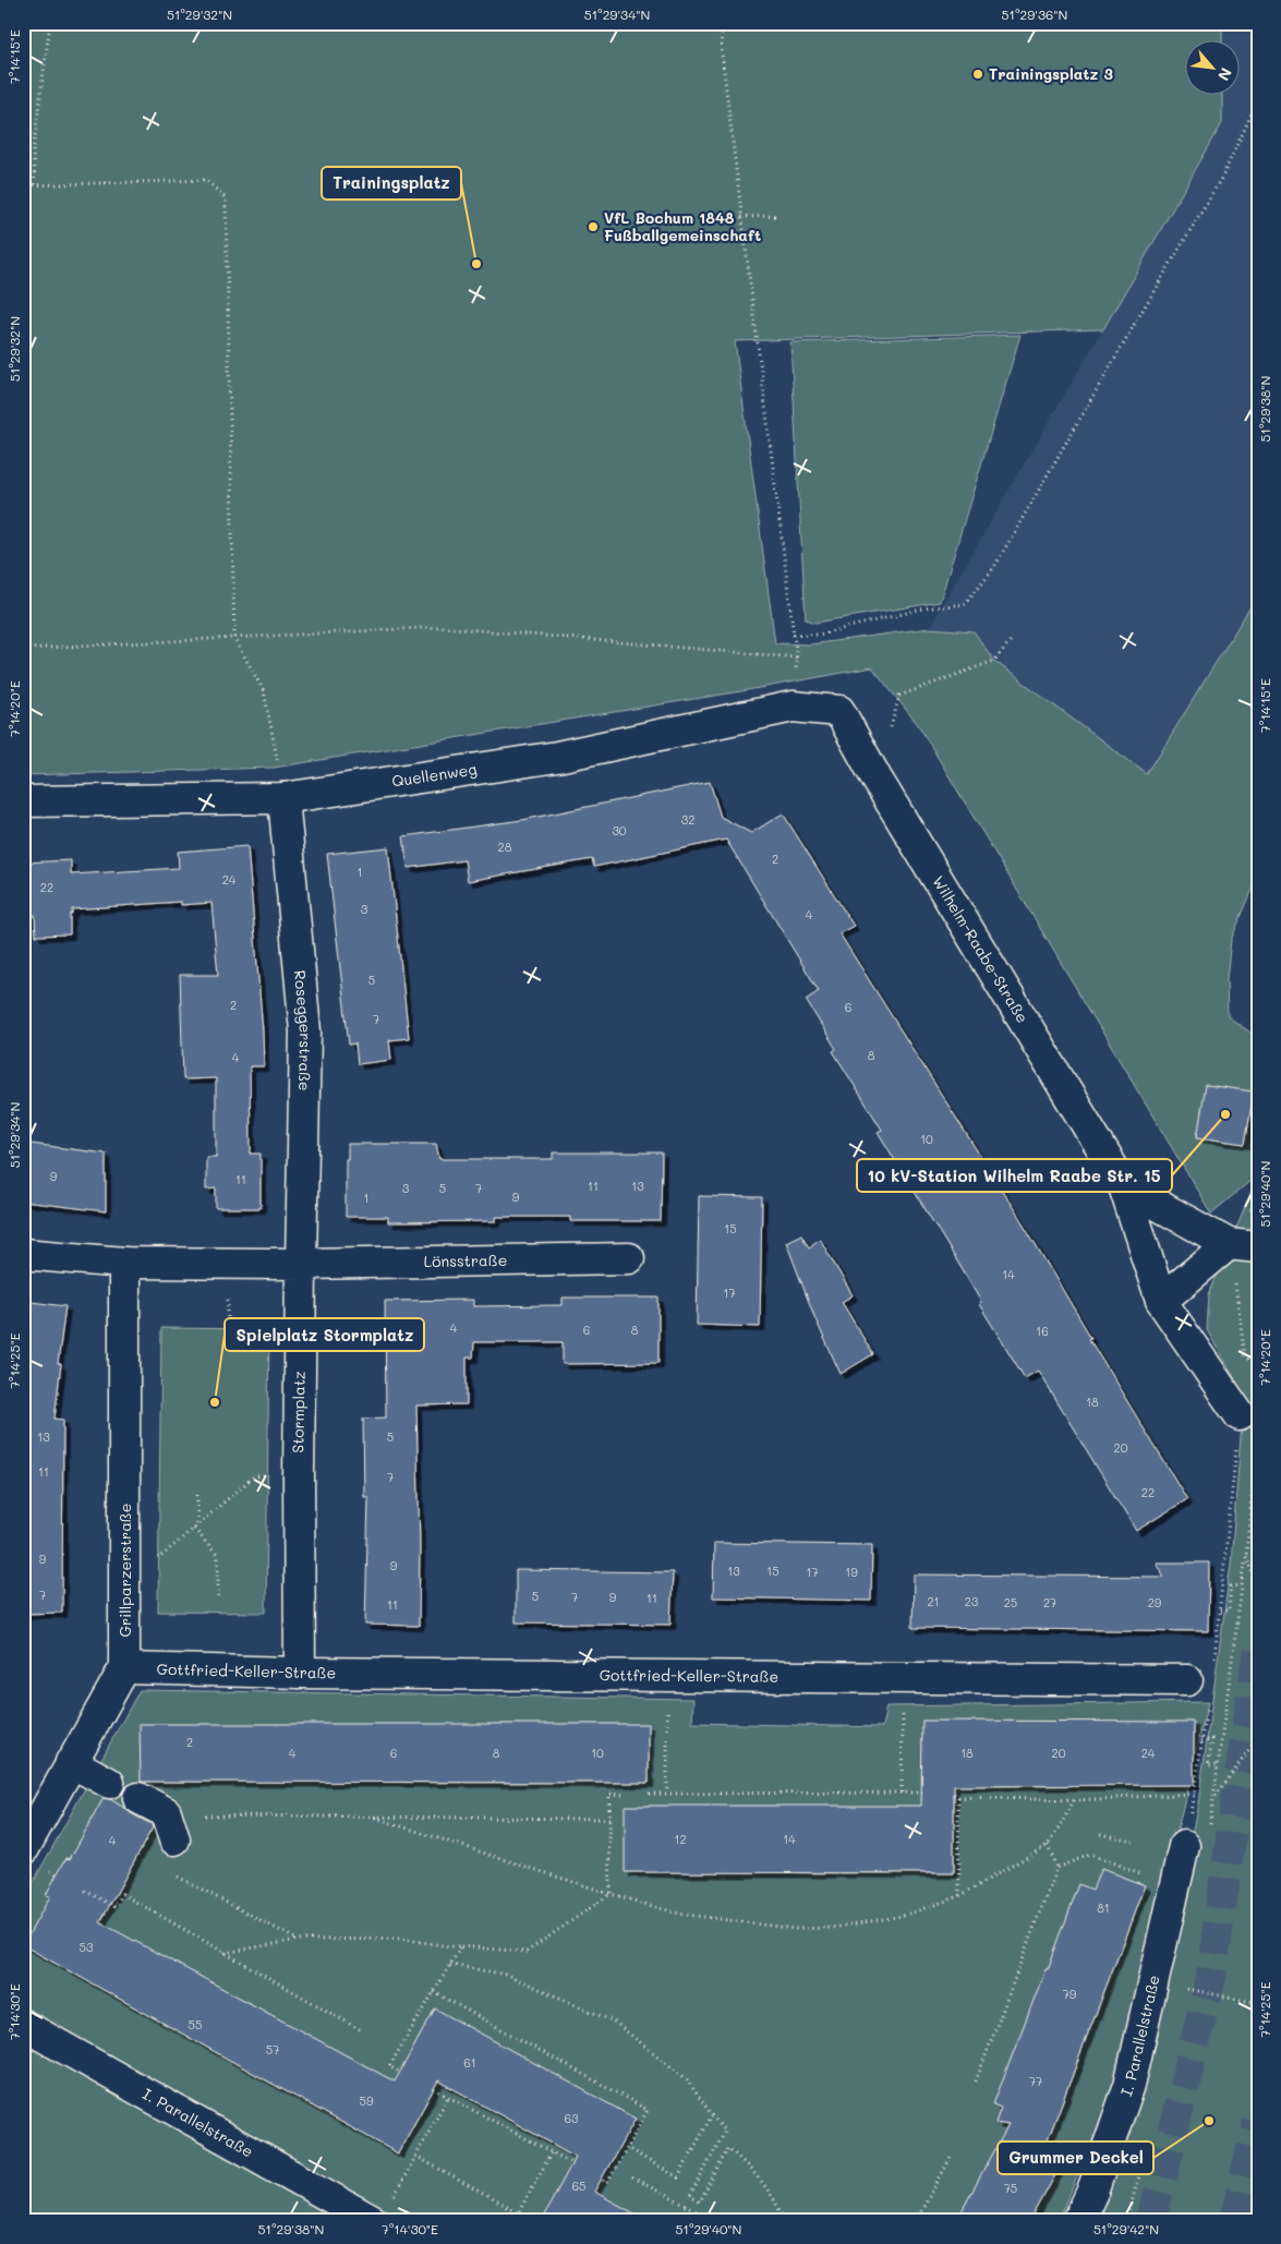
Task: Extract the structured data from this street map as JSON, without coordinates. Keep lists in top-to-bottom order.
{
  "streets": {
    "street": [
      "Quellenweg",
      "Wilhelm-Raabe-Straße",
      "Roseggerstraße",
      "Lönsstraße",
      "Stormplatz",
      "Grillparzerstraße",
      "Gottfried-Keller-Straße",
      "I. Parallelstraße"
    ]
  },
  "crossings": [
    ["Quellenweg", "Wilhelm-Raabe-Straße"],
    ["Quellenweg", "Roseggerstraße"],
    ["Roseggerstraße", "Lönsstraße"],
    ["Roseggerstraße", "Stormplatz"],
    ["Lönsstraße", "Stormplatz"],
    ["Stormplatz", "Gottfried-Keller-Straße"],
    ["Grillparzerstraße", "Gottfried-Keller-Straße"]
  ],
  "places": [
    "Trainingsplatz 3",
    "VfL Bochum 1848 Fußballgemeinschaft",
    "Trainingsplatz",
    "10 kV-Station Wilhelm Raabe Str. 15",
    "Spielplatz Stormplatz",
    "Grummer Deckel"
  ],
  "house_numbers": [
    "32",
    "30",
    "28",
    "2",
    "1",
    "24",
    "22",
    "3",
    "4",
    "5",
    "2",
    "6",
    "7",
    "8",
    "4",
    "10",
    "9",
    "11",
    "11",
    "13",
    "3",
    "5",
    "7",
    "9",
    "1",
    "15",
    "14",
    "17",
    "4",
    "6",
    "8",
    "16",
    "18",
    "13",
    "5",
    "20",
    "11",
    "7",
    "22",
    "9",
    "9",
    "13",
    "15",
    "17",
    "19",
    "7",
    "5",
    "7",
    "9",
    "11",
    "21",
    "23",
    "25",
    "27",
    "29",
    "11",
    "2",
    "4",
    "6",
    "8",
    "10",
    "18",
    "20",
    "24",
    "12",
    "14",
    "4",
    "81",
    "53",
    "79",
    "55",
    "57",
    "61",
    "77",
    "59",
    "63",
    "65",
    "75"
  ],
  "north": "bottom right",
  "coordinates": [
    "51°29'32\"N",
    "51°29'34\"N",
    "51°29'36\"N",
    "7°14'15\"E",
    "51°29'38\"N",
    "7°14'20\"E",
    "51°29'40\"N",
    "7°14'25\"E",
    "7°14'30\"E",
    "51°29'42\"N"
  ]
}
